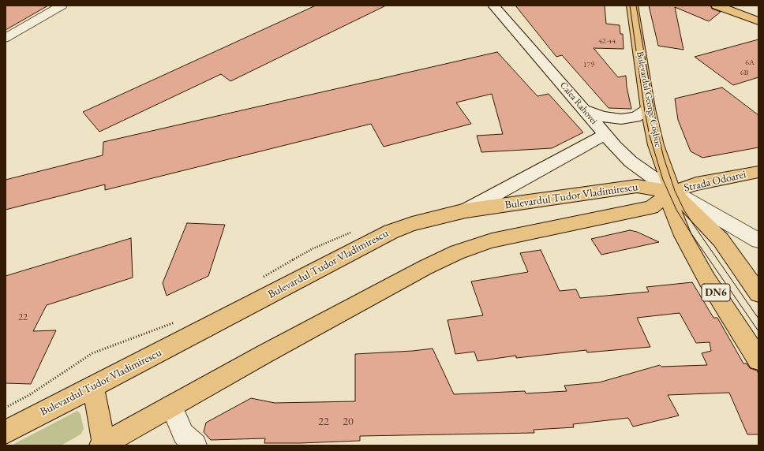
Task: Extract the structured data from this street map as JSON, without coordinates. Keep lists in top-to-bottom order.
{
  "streets": {
    "main road": [
      "Bulevardul George Coșbuc",
      "Calea Rahovei",
      "Strada Odoarei",
      "Bulevardul Tudor Vladimirescu",
      "DN6"
    ]
  },
  "crossings": [
    ["Bulevardul George Coșbuc", "Calea Rahovei"],
    ["Bulevardul George Coșbuc", "Strada Odoarei"],
    ["Bulevardul George Coșbuc", "Bulevardul Tudor Vladimirescu"],
    ["Bulevardul George Coșbuc", "DN6"],
    ["Calea Rahovei", "Strada Odoarei"],
    ["Calea Rahovei", "Bulevardul Tudor Vladimirescu"],
    ["Calea Rahovei", "DN6"],
    ["Strada Odoarei", "Bulevardul Tudor Vladimirescu"],
    ["Strada Odoarei", "DN6"],
    ["Bulevardul Tudor Vladimirescu", "DN6"]
  ],
  "house_numbers": [
    "42-44",
    "6A",
    "179",
    "6B",
    "22",
    "22",
    "20"
  ]
}
